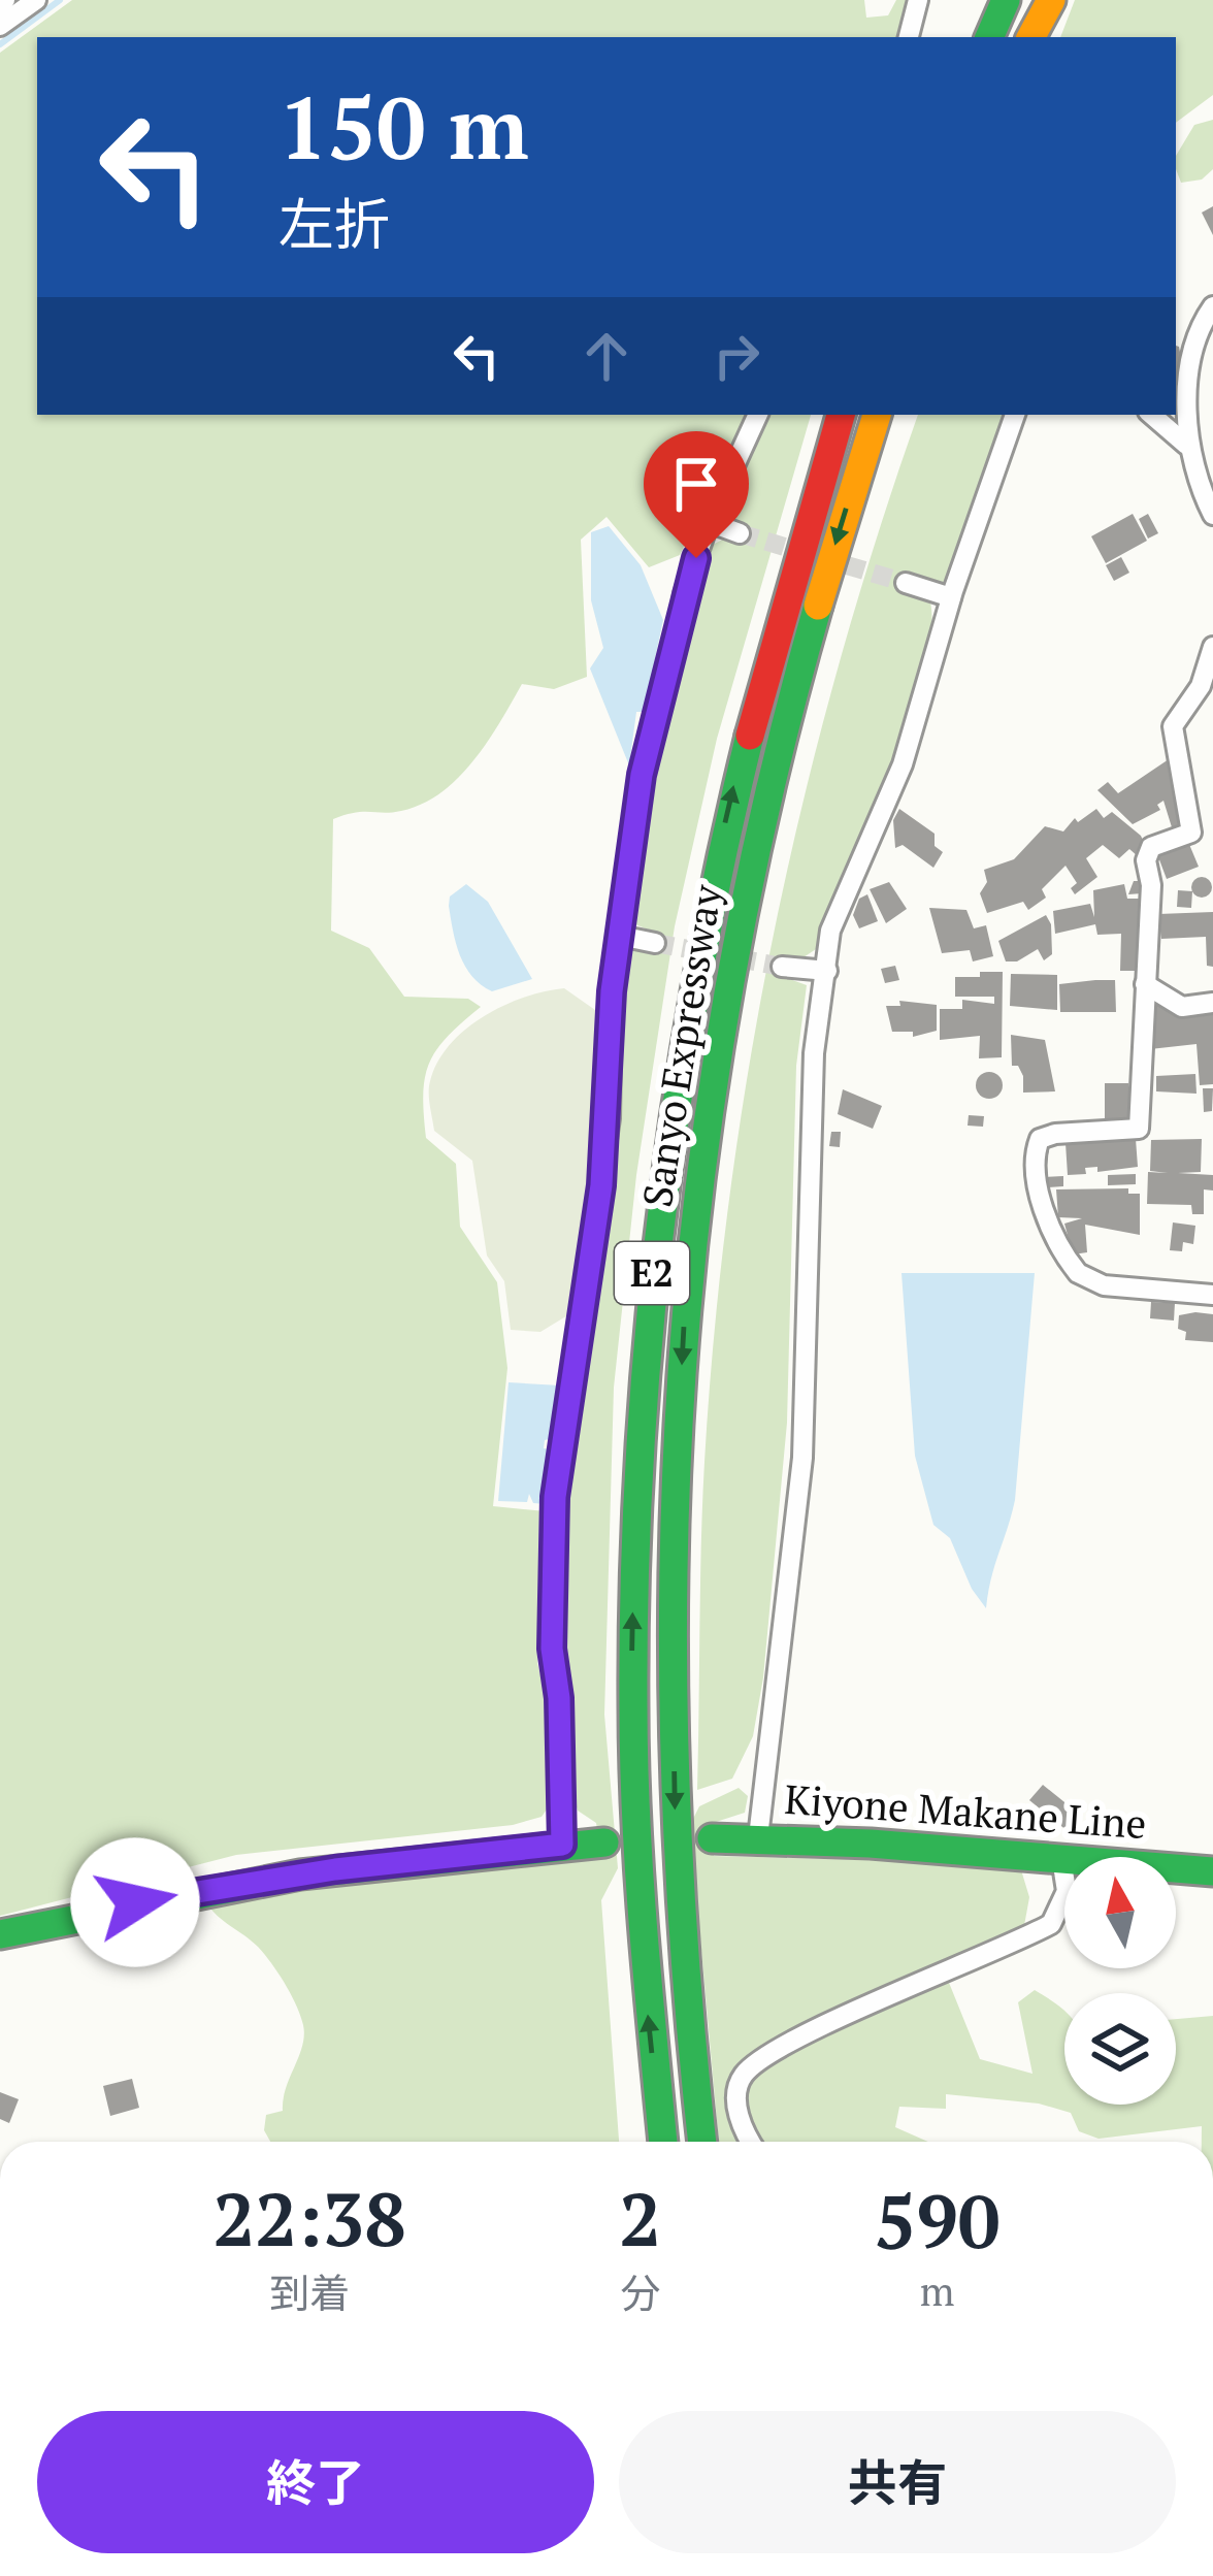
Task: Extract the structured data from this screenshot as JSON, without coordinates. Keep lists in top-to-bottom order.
{
  "streets": {
    "main road": ["Sanyo Expressway", "E2", "Kiyone Makane Line"]
  },
  "north": "top",
  "page": {
    "turn": ["150 m", "左折"],
    "eta": [
      "22:38",
      "到着",
      "2",
      "分",
      "590",
      "m"
    ],
    "buttons": ["終了", "共有"]
  }
}
